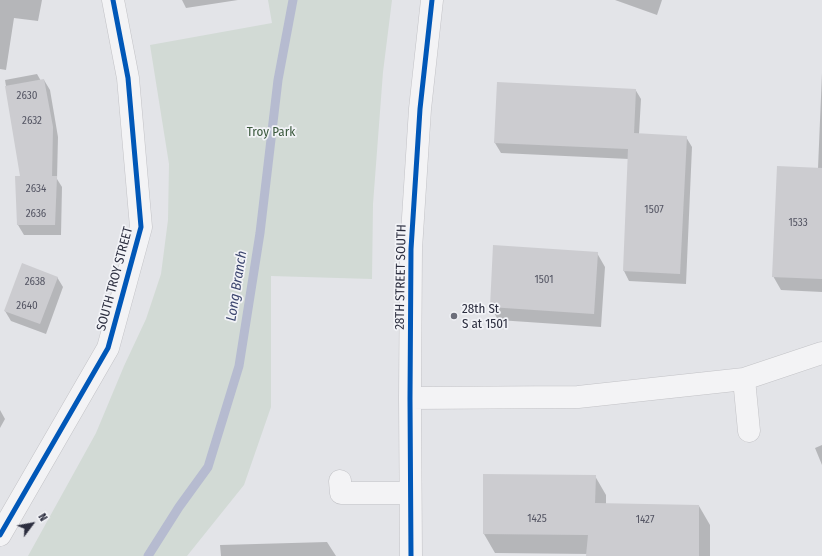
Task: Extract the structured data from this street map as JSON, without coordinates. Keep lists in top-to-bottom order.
{
  "streets": {
    "street": ["28TH STREET SOUTH", "SOUTH TROY STREET"]
  },
  "water": ["Long Branch"],
  "parks": ["Troy Park"],
  "places": ["28th St S at 1501"],
  "house_numbers": [
    "2630",
    "2632",
    "2634",
    "1507",
    "2636",
    "1533",
    "1501",
    "2638",
    "2640",
    "1425",
    "1427"
  ],
  "north": "top right"
}
